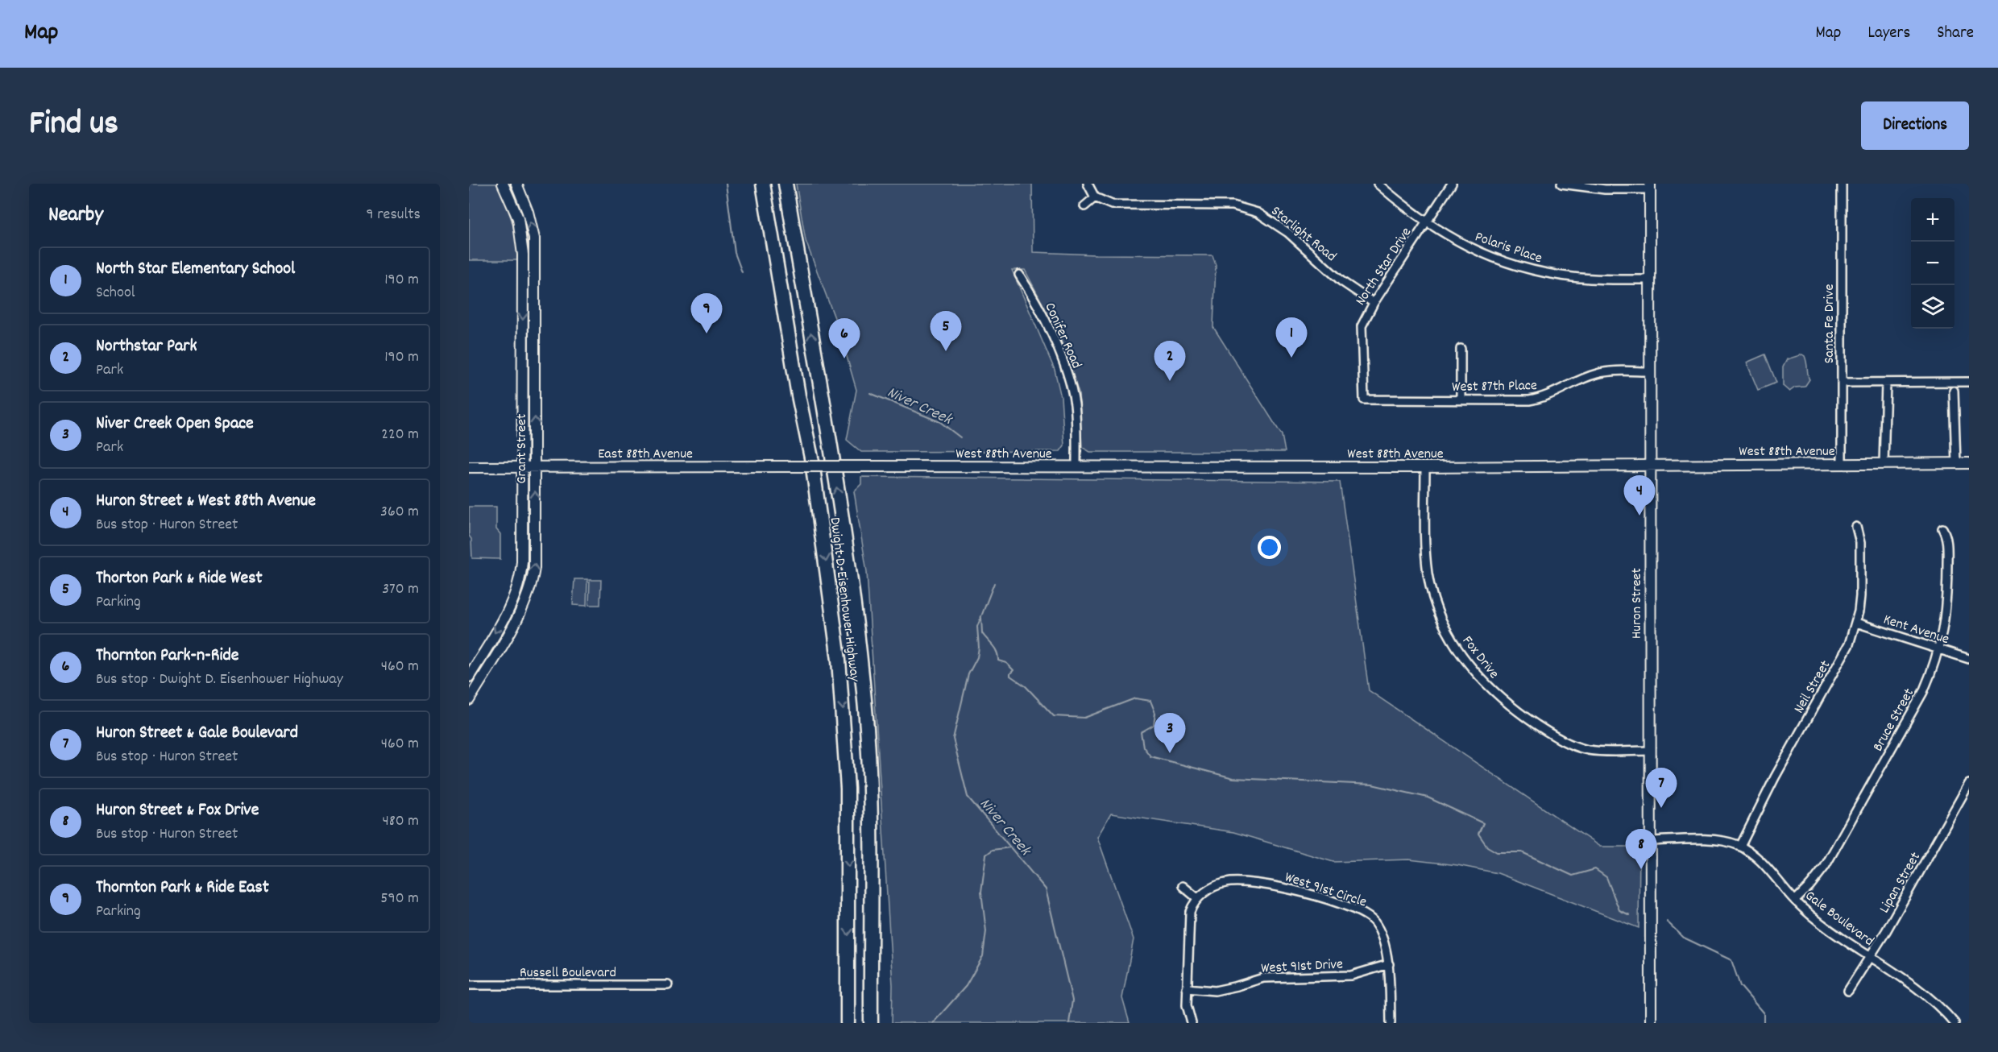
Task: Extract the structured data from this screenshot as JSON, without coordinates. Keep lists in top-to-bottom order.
{
  "streets": {
    "highway": ["Dwight D. Eisenhower Highway"],
    "main road": [
      "Grant Street",
      "West 88th Avenue",
      "East 88th Avenue",
      "Huron Street"
    ],
    "street": [
      "Starlight Road",
      "Polaris Place",
      "North Star Drive",
      "Santa Fe Drive",
      "Conifer Road",
      "West 87th Place",
      "Kent Avenue",
      "Fox Drive",
      "Neil Street",
      "Bruce Street",
      "Lipan Street",
      "West 91st Circle",
      "Gale Boulevard",
      "West 91st Drive",
      "Russell Boulevard"
    ]
  },
  "crossings": [
    ["Starlight Road", "North Star Drive"],
    ["Polaris Place", "North Star Drive"],
    ["Polaris Place", "Huron Street"],
    ["North Star Drive", "West 87th Place"],
    ["Santa Fe Drive", "West 88th Avenue"],
    ["Conifer Road", "West 88th Avenue"],
    ["West 87th Place", "Huron Street"],
    ["Grant Street", "East 88th Avenue"],
    ["West 88th Avenue", "East 88th Avenue"],
    ["West 88th Avenue", "Dwight D. Eisenhower Highway"],
    ["West 88th Avenue", "Huron Street"],
    ["West 88th Avenue", "Fox Drive"],
    ["East 88th Avenue", "Dwight D. Eisenhower Highway"],
    ["Huron Street", "Fox Drive"],
    ["Huron Street", "Gale Boulevard"],
    ["Kent Avenue", "Neil Street"],
    ["Kent Avenue", "Bruce Street"],
    ["Neil Street", "Gale Boulevard"],
    ["Bruce Street", "Gale Boulevard"],
    ["Lipan Street", "Gale Boulevard"],
    ["West 91st Circle", "West 91st Drive"]
  ],
  "water": ["Niver Creek"],
  "page": {
    "header": "Map",
    "nav": ["Map", "Layers", "Share"],
    "title": "Find us",
    "buttons": "Directions",
    "heading": ["Nearby", "9 results"],
    "map_buttons": ["+", "−"],
    "list": [
      {
        "mark": "1",
        "name": "North Star Elementary School",
        "note": "School",
        "value": "190 m"
      },
      {
        "mark": "2",
        "name": "Northstar Park",
        "note": "Park",
        "value": "190 m"
      },
      {
        "mark": "3",
        "name": "Niver Creek Open Space",
        "note": "Park",
        "value": "220 m"
      },
      {
        "mark": "4",
        "name": "Huron Street & West 88th Avenue",
        "note": "Bus stop · Huron Street",
        "value": "360 m"
      },
      {
        "mark": "5",
        "name": "Thorton Park & Ride West",
        "note": "Parking",
        "value": "370 m"
      },
      {
        "mark": "6",
        "name": "Thornton Park-n-Ride",
        "note": "Bus stop · Dwight D. Eisenhower Highway",
        "value": "460 m"
      },
      {
        "mark": "7",
        "name": "Huron Street & Gale Boulevard",
        "note": "Bus stop · Huron Street",
        "value": "460 m"
      },
      {
        "mark": "8",
        "name": "Huron Street & Fox Drive",
        "note": "Bus stop · Huron Street",
        "value": "480 m"
      },
      {
        "mark": "9",
        "name": "Thornton Park & Ride East",
        "note": "Parking",
        "value": "590 m"
      }
    ],
    "pins": [
      "9",
      "5",
      "1",
      "6",
      "2",
      "4",
      "3",
      "7",
      "8"
    ]
  }
}
